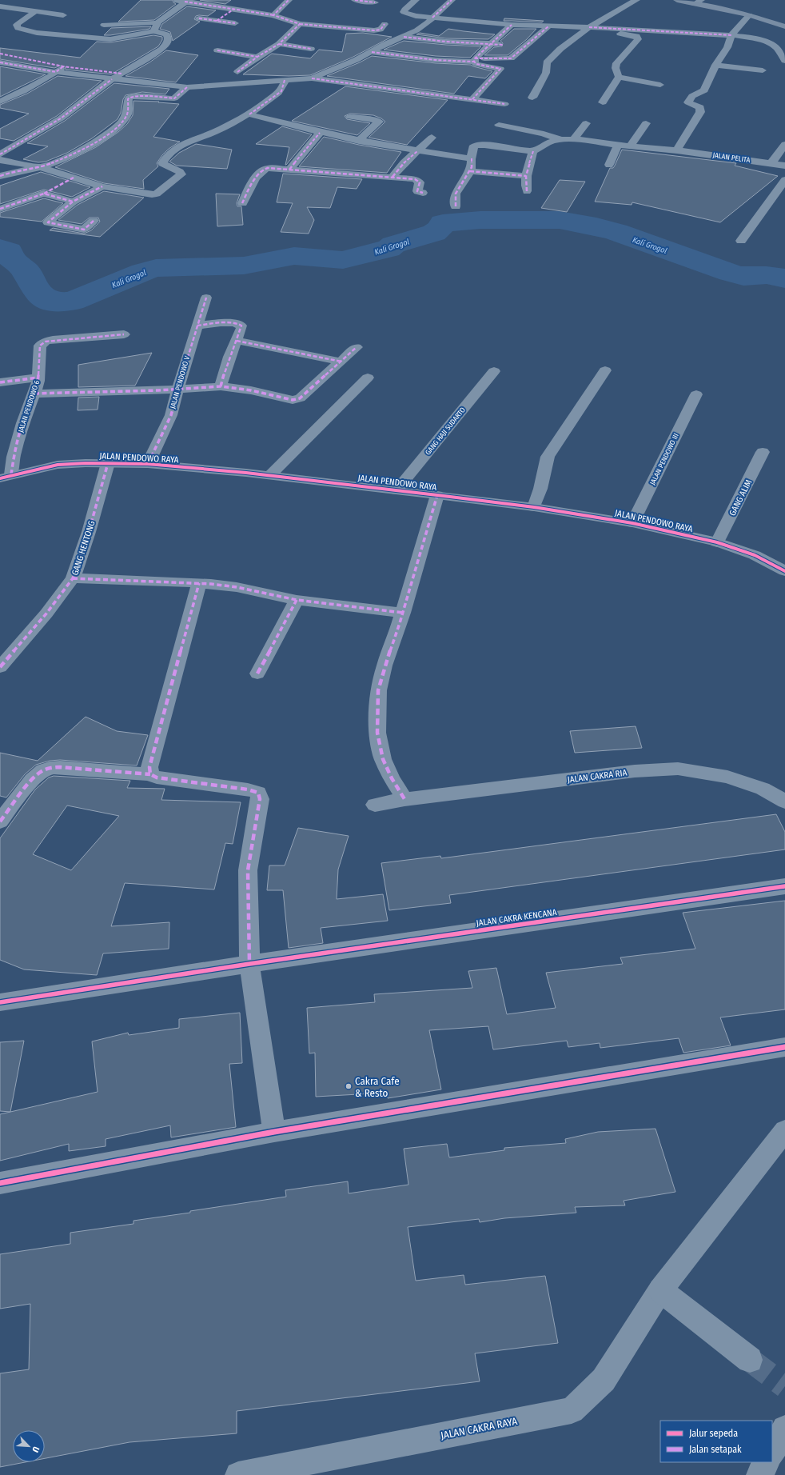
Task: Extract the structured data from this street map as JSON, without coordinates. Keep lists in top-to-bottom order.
{
  "streets": {
    "street": [
      "JALAN PELITA",
      "JALAN PENDOWO V",
      "JALAN PENDOWO 6",
      "GANG HAJI SUDARTO",
      "JALAN PENDOWO RAYA",
      "JALAN PENDOWO III",
      "GANG ALIM",
      "GANG HENTONG",
      "JALAN CAKRA RIA",
      "JALAN CAKRA KENCANA",
      "JALAN CAKRA RAYA"
    ]
  },
  "crossings": [
    ["JALAN PENDOWO V", "JALAN PENDOWO RAYA"],
    ["JALAN PENDOWO 6", "JALAN PENDOWO RAYA"],
    ["GANG HAJI SUDARTO", "JALAN PENDOWO RAYA"],
    ["JALAN PENDOWO RAYA", "JALAN PENDOWO III"],
    ["JALAN PENDOWO RAYA", "GANG ALIM"],
    ["JALAN PENDOWO RAYA", "GANG HENTONG"]
  ],
  "water": ["Kali Grogol"],
  "places": ["Cakra Cafe & Resto"],
  "legend": ["Jalur sepeda", "Jalan setapak"],
  "north": "bottom right"
}
